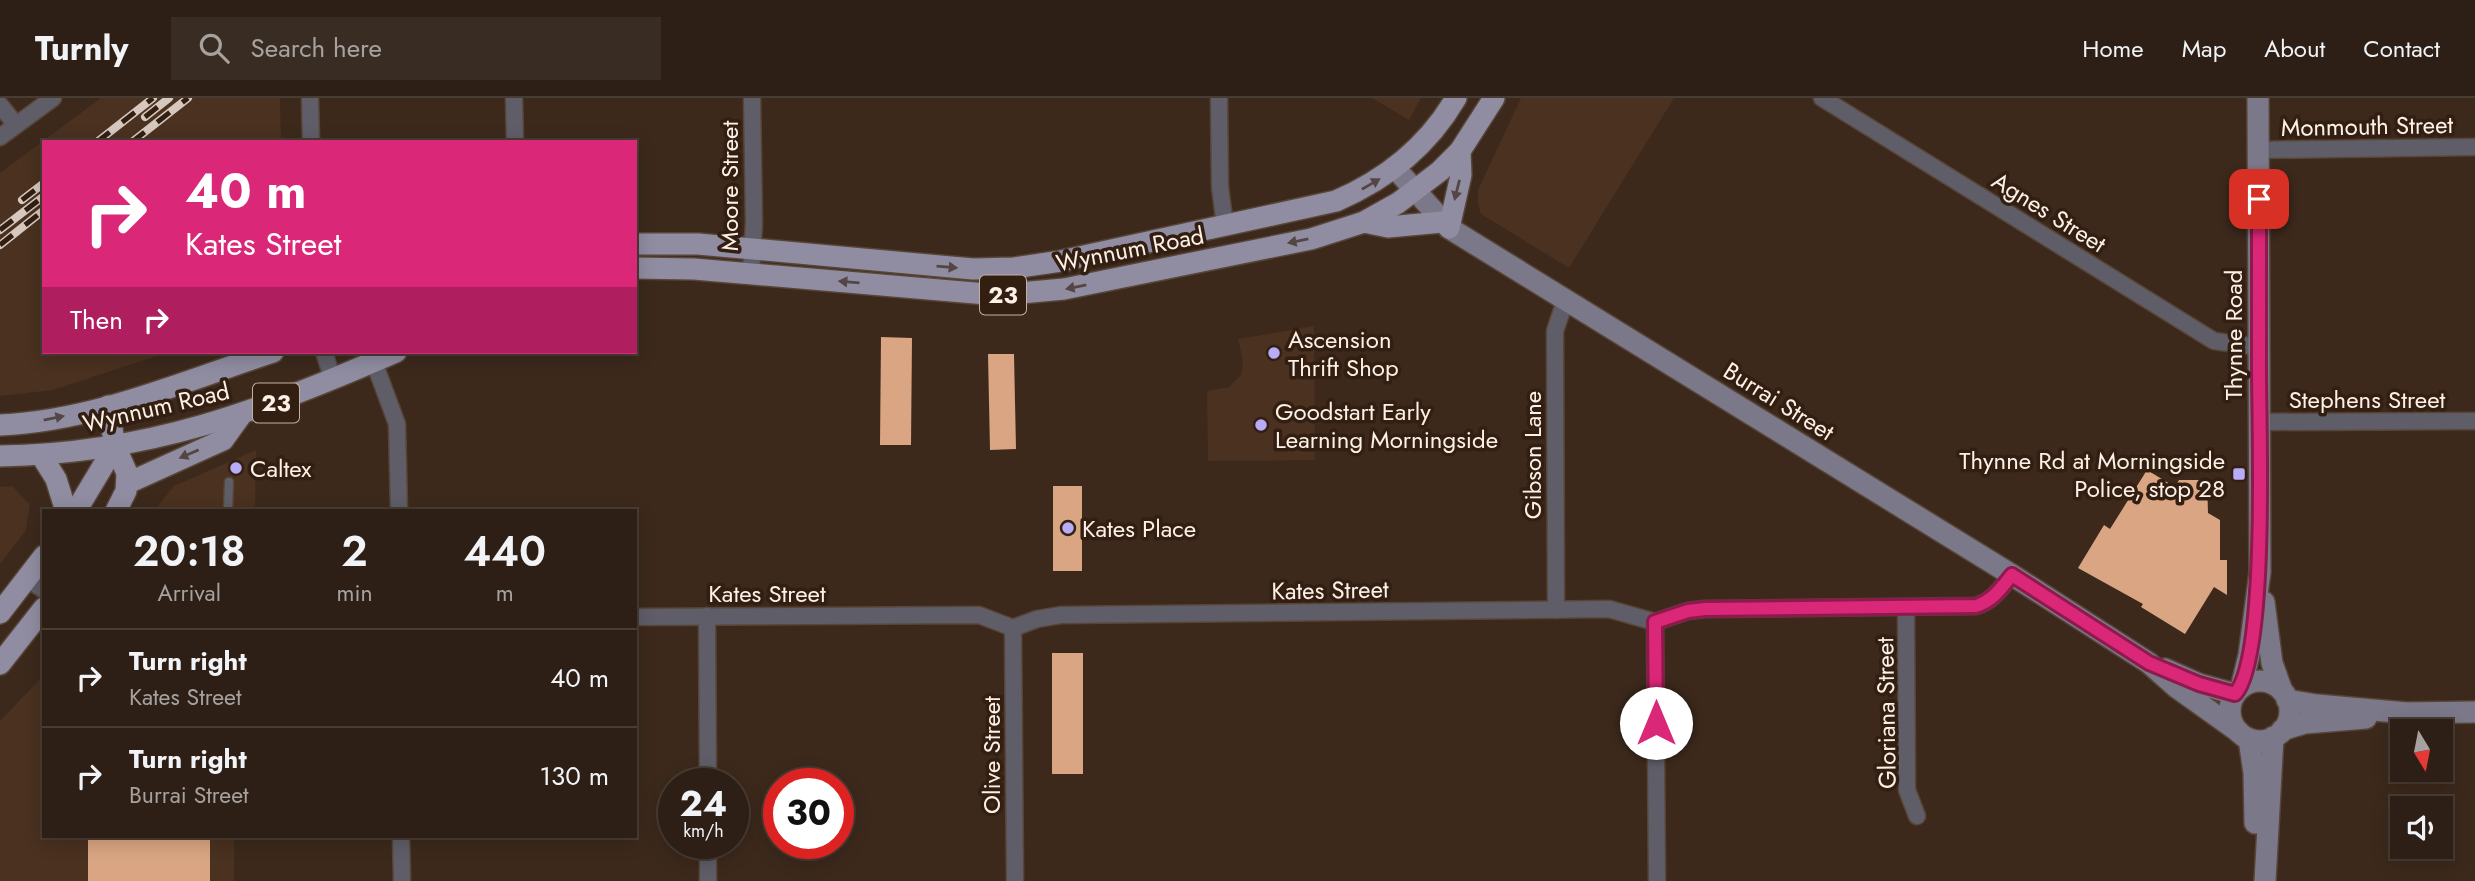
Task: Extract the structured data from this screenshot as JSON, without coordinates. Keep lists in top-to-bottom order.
{
  "streets": {
    "main road": ["Wynnum Road", "23"],
    "street": [
      "Monmouth Street",
      "Moore Street",
      "Agnes Street",
      "Thynne Road",
      "Stephens Street",
      "Burrai Street",
      "Gibson Lane",
      "Kates Street",
      "Gloriana Street",
      "Olive Street"
    ]
  },
  "crossings": [
    ["Monmouth Street", "Thynne Road"],
    ["Moore Street", "Wynnum Road"],
    ["Agnes Street", "Thynne Road"],
    ["Wynnum Road", "Burrai Street"],
    ["Thynne Road", "Stephens Street"],
    ["Thynne Road", "Burrai Street"],
    ["Burrai Street", "Gibson Lane"],
    ["Gibson Lane", "Kates Street"],
    ["Kates Street", "Olive Street"]
  ],
  "places": {
    "other": [
      "Ascension Thrift Shop",
      "Goodstart Early Learning Morningside",
      "Caltex",
      "Kates Place"
    ],
    "transit": ["Thynne Rd at Morningside Police, stop 28"]
  },
  "north": "bottom",
  "page": {
    "header": "Turnly",
    "search": "Search here",
    "nav": [
      "Home",
      "Map",
      "About",
      "Contact"
    ],
    "turn": ["40 m", "Kates Street"],
    "then": "Then",
    "eta": [
      "20:18",
      "Arrival",
      "2",
      "min",
      "440",
      "m"
    ],
    "list": [
      {
        "name": "Turn right",
        "note": "Kates Street",
        "value": "40 m"
      },
      {
        "name": "Turn right",
        "note": "Burrai Street",
        "value": "130 m"
      }
    ],
    "speed": "24 km/h",
    "limit": "30"
  }
}
